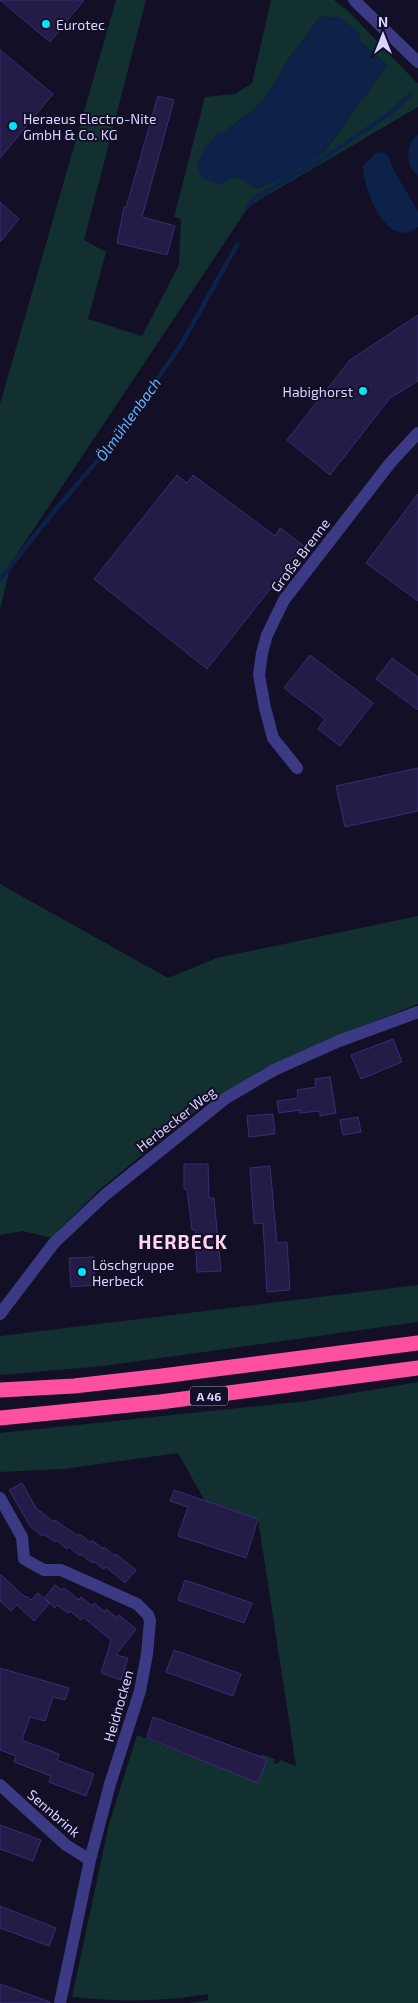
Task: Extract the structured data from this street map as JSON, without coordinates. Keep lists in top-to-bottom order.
{
  "streets": {
    "highway": ["A 46"],
    "street": [
      "Große Brenne",
      "Herbecker Weg",
      "Heidnocken",
      "Sennbrink"
    ]
  },
  "crossings": [
    ["Heidnocken", "Sennbrink"]
  ],
  "districts": ["HERBECK"],
  "water": ["Ölmühlenbach"],
  "places": [
    "Eurotec",
    "Heraeus Electro-Nite GmbH & Co. KG",
    "Habighorst",
    "Löschgruppe Herbeck"
  ],
  "north": "top"
}
